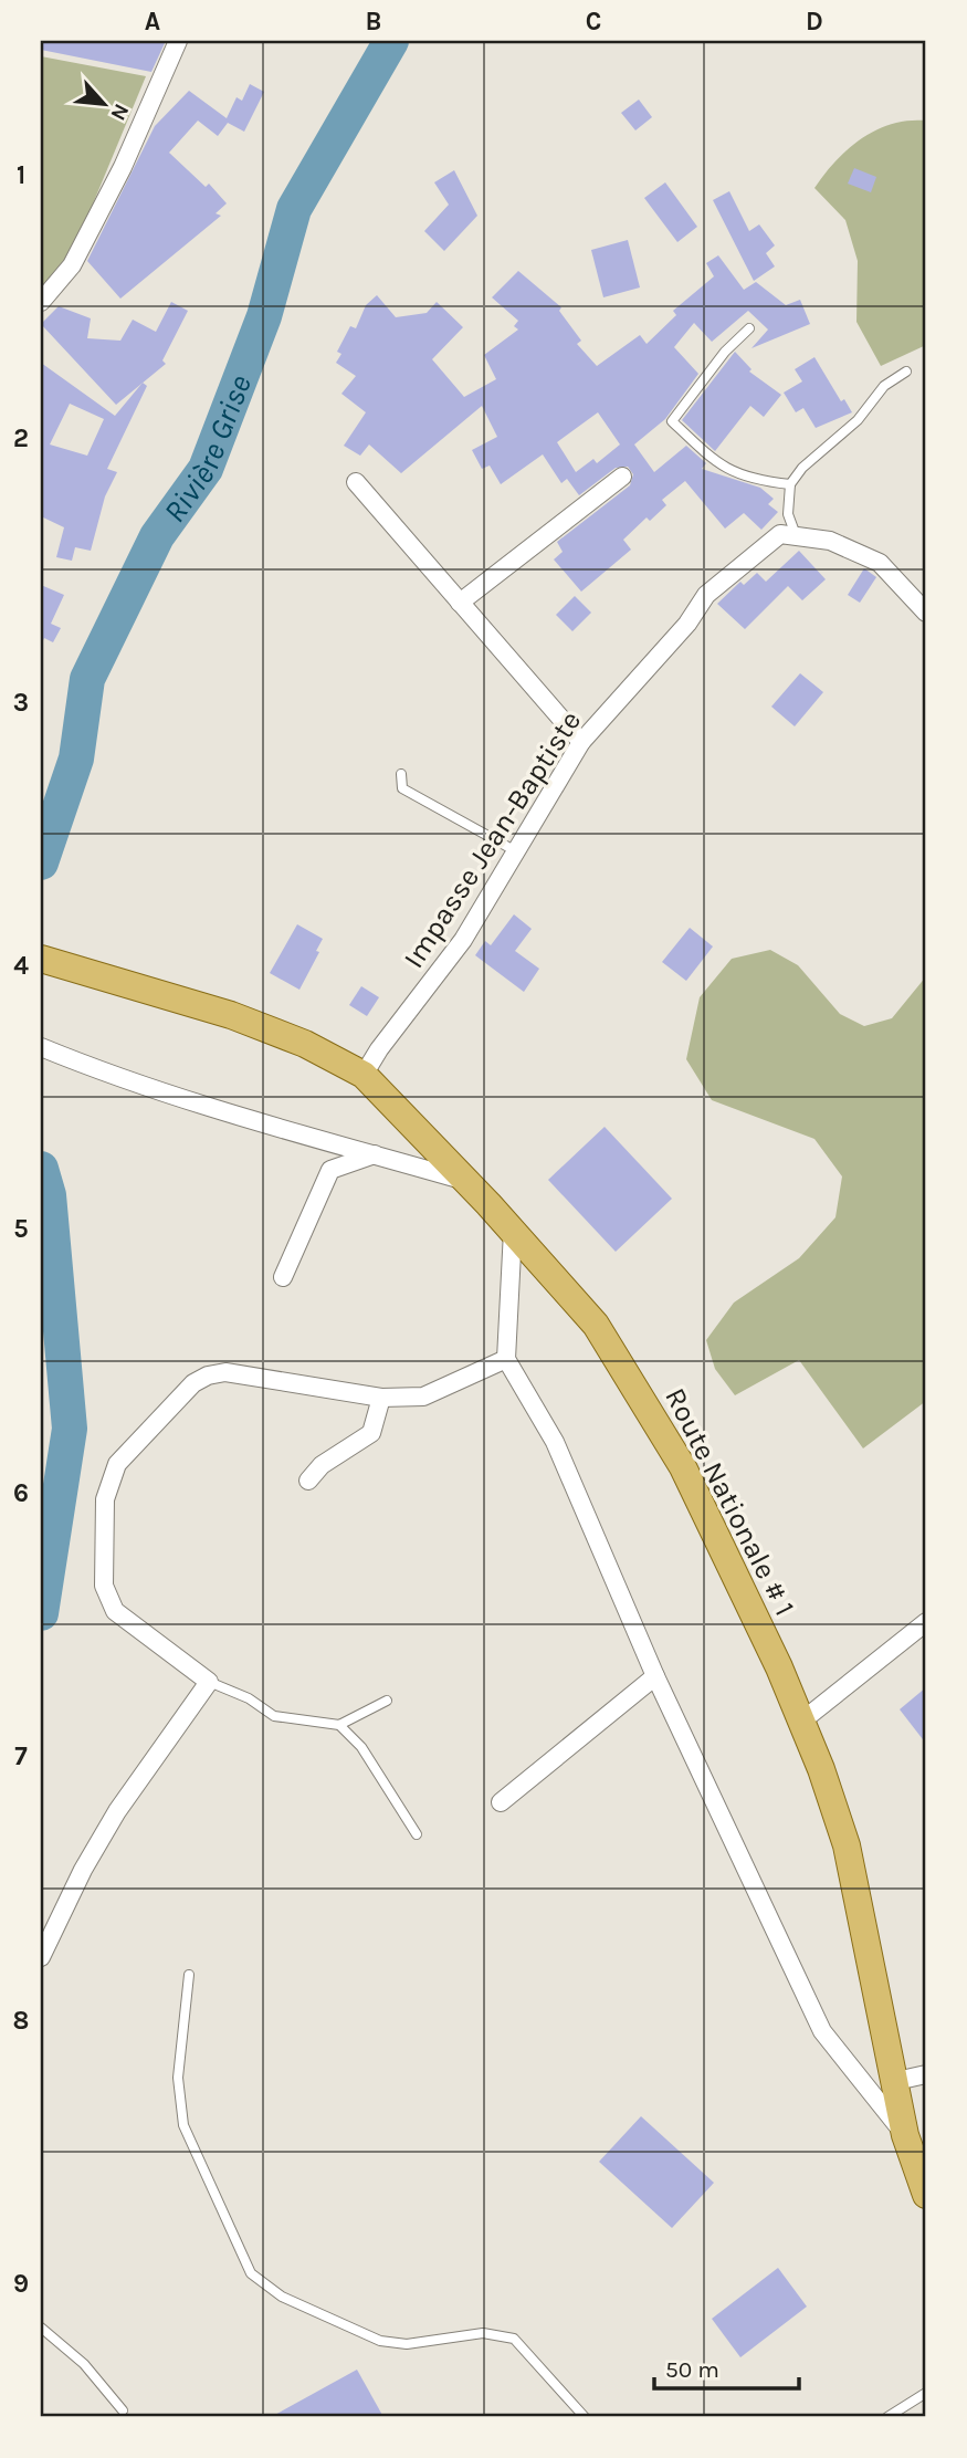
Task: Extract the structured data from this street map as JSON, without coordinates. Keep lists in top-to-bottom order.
{
  "streets": {
    "main road": ["Route Nationale # 1"],
    "street": ["Impasse Jean-Baptiste"]
  },
  "crossings": [
    ["Impasse Jean-Baptiste", "Route Nationale # 1"]
  ],
  "water": ["Rivière Grise"],
  "scale_bar": "50 m",
  "north": "bottom right",
  "grid": {
    "columns": [
      "A",
      "B",
      "C",
      "D"
    ],
    "rows": [
      "1",
      "2",
      "3",
      "4",
      "5",
      "6",
      "7",
      "8",
      "9"
    ]
  }
}
